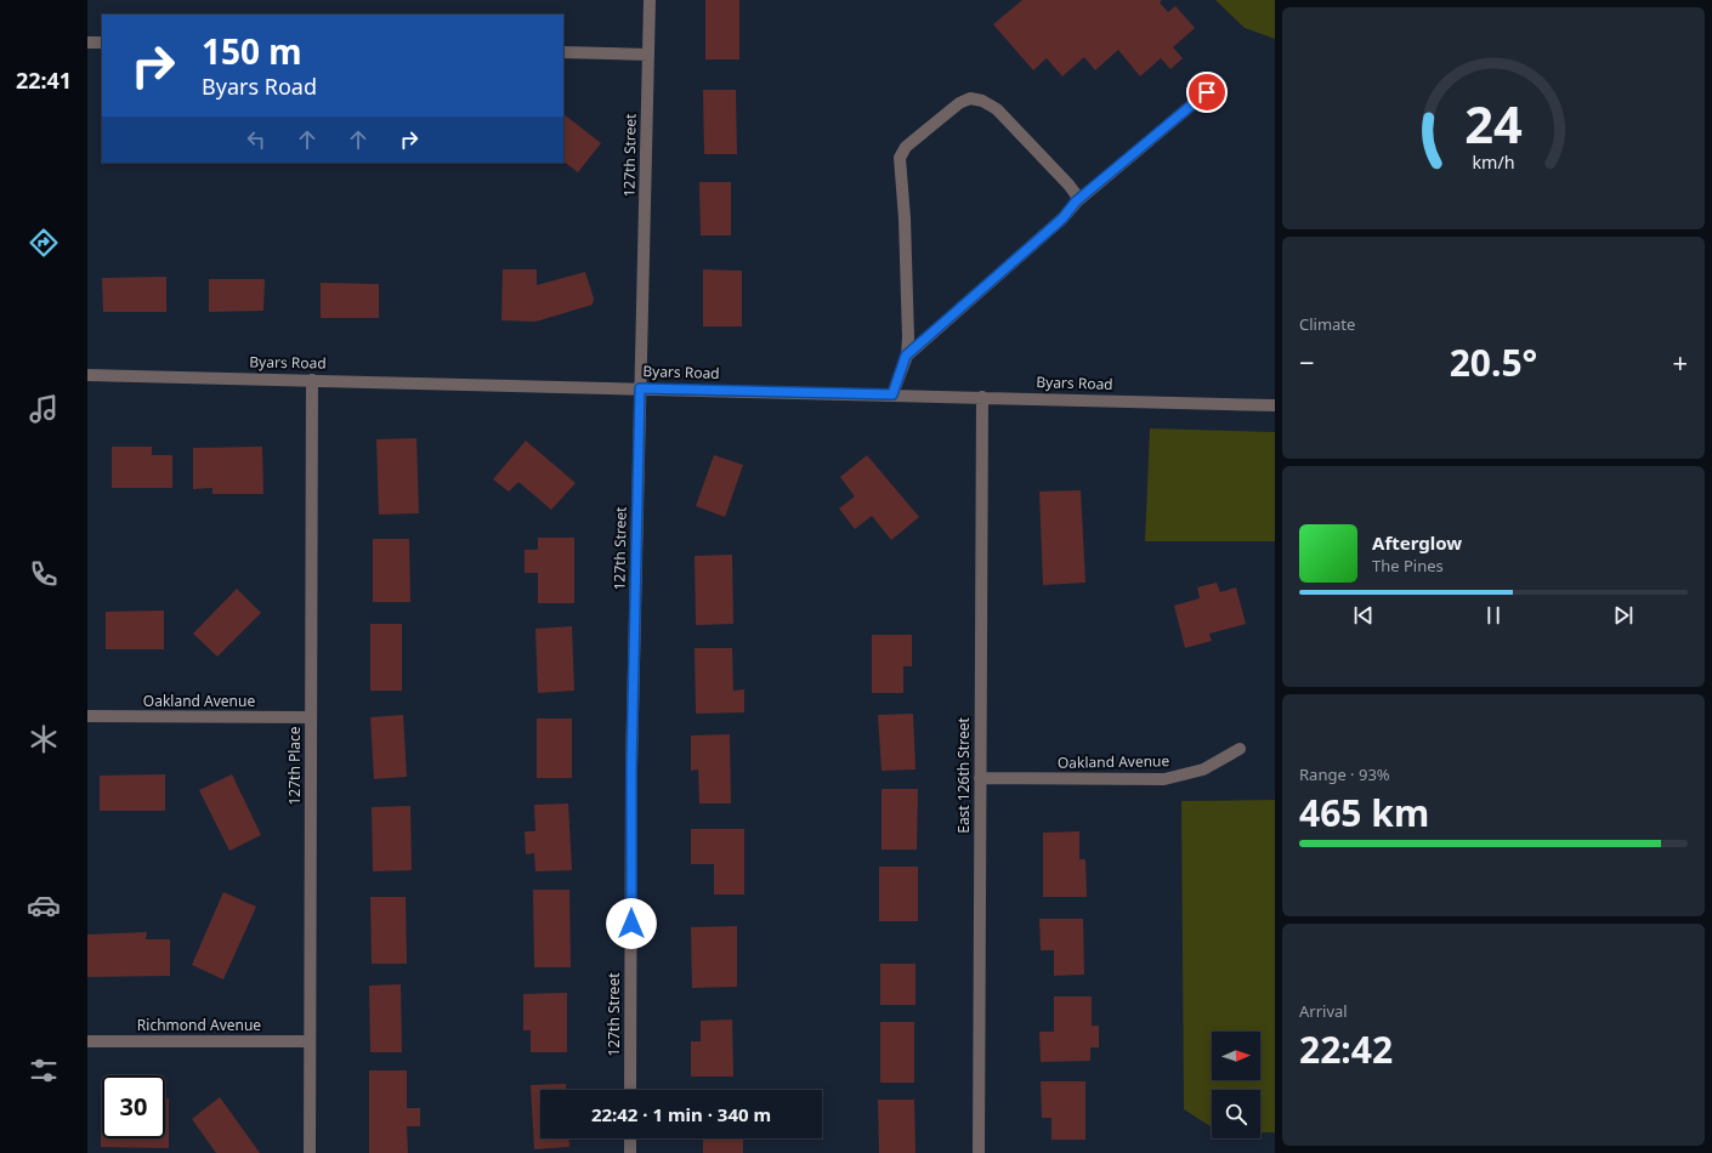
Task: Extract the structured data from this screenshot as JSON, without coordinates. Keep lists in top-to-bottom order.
{
  "streets": {
    "street": [
      "127th Street",
      "Byars Road",
      "Oakland Avenue",
      "127th Place",
      "East 126th Street",
      "Richmond Avenue"
    ]
  },
  "crossings": [
    ["127th Street", "Byars Road"],
    ["Byars Road", "127th Place"],
    ["Byars Road", "East 126th Street"],
    ["Oakland Avenue", "127th Place"],
    ["Oakland Avenue", "East 126th Street"],
    ["127th Place", "Richmond Avenue"]
  ],
  "north": "right",
  "page": {
    "tabs": "22:41",
    "turn": ["150 m", "Byars Road"],
    "tile": [
      "Climate",
      ["Range · 93%", "465 km"],
      ["Arrival", "22:42"]
    ],
    "heat": ["−", "20.5°", "+"],
    "song": ["Afterglow", "The Pines"],
    "limit": "30",
    "trip": "22:42 · 1 min · 340 m",
    "gauge": ["24", "km/h"]
  }
}
